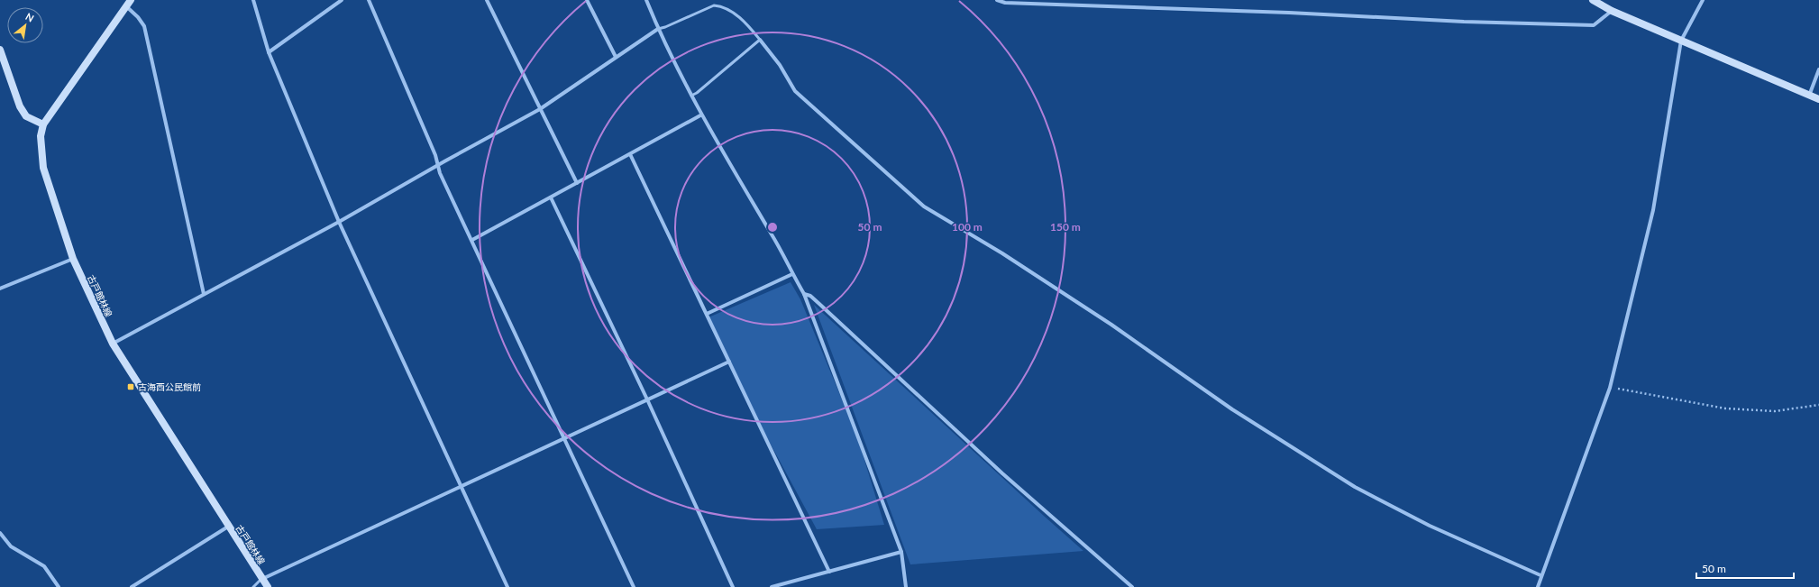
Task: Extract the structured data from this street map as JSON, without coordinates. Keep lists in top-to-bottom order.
{
  "streets": {
    "main road": ["古戸館林線"]
  },
  "places": {
    "transit": ["古海西公民館前"]
  },
  "scale_bar": "50 m",
  "north": "top right",
  "rings": ["50 m", "100 m", "150 m"]
}
